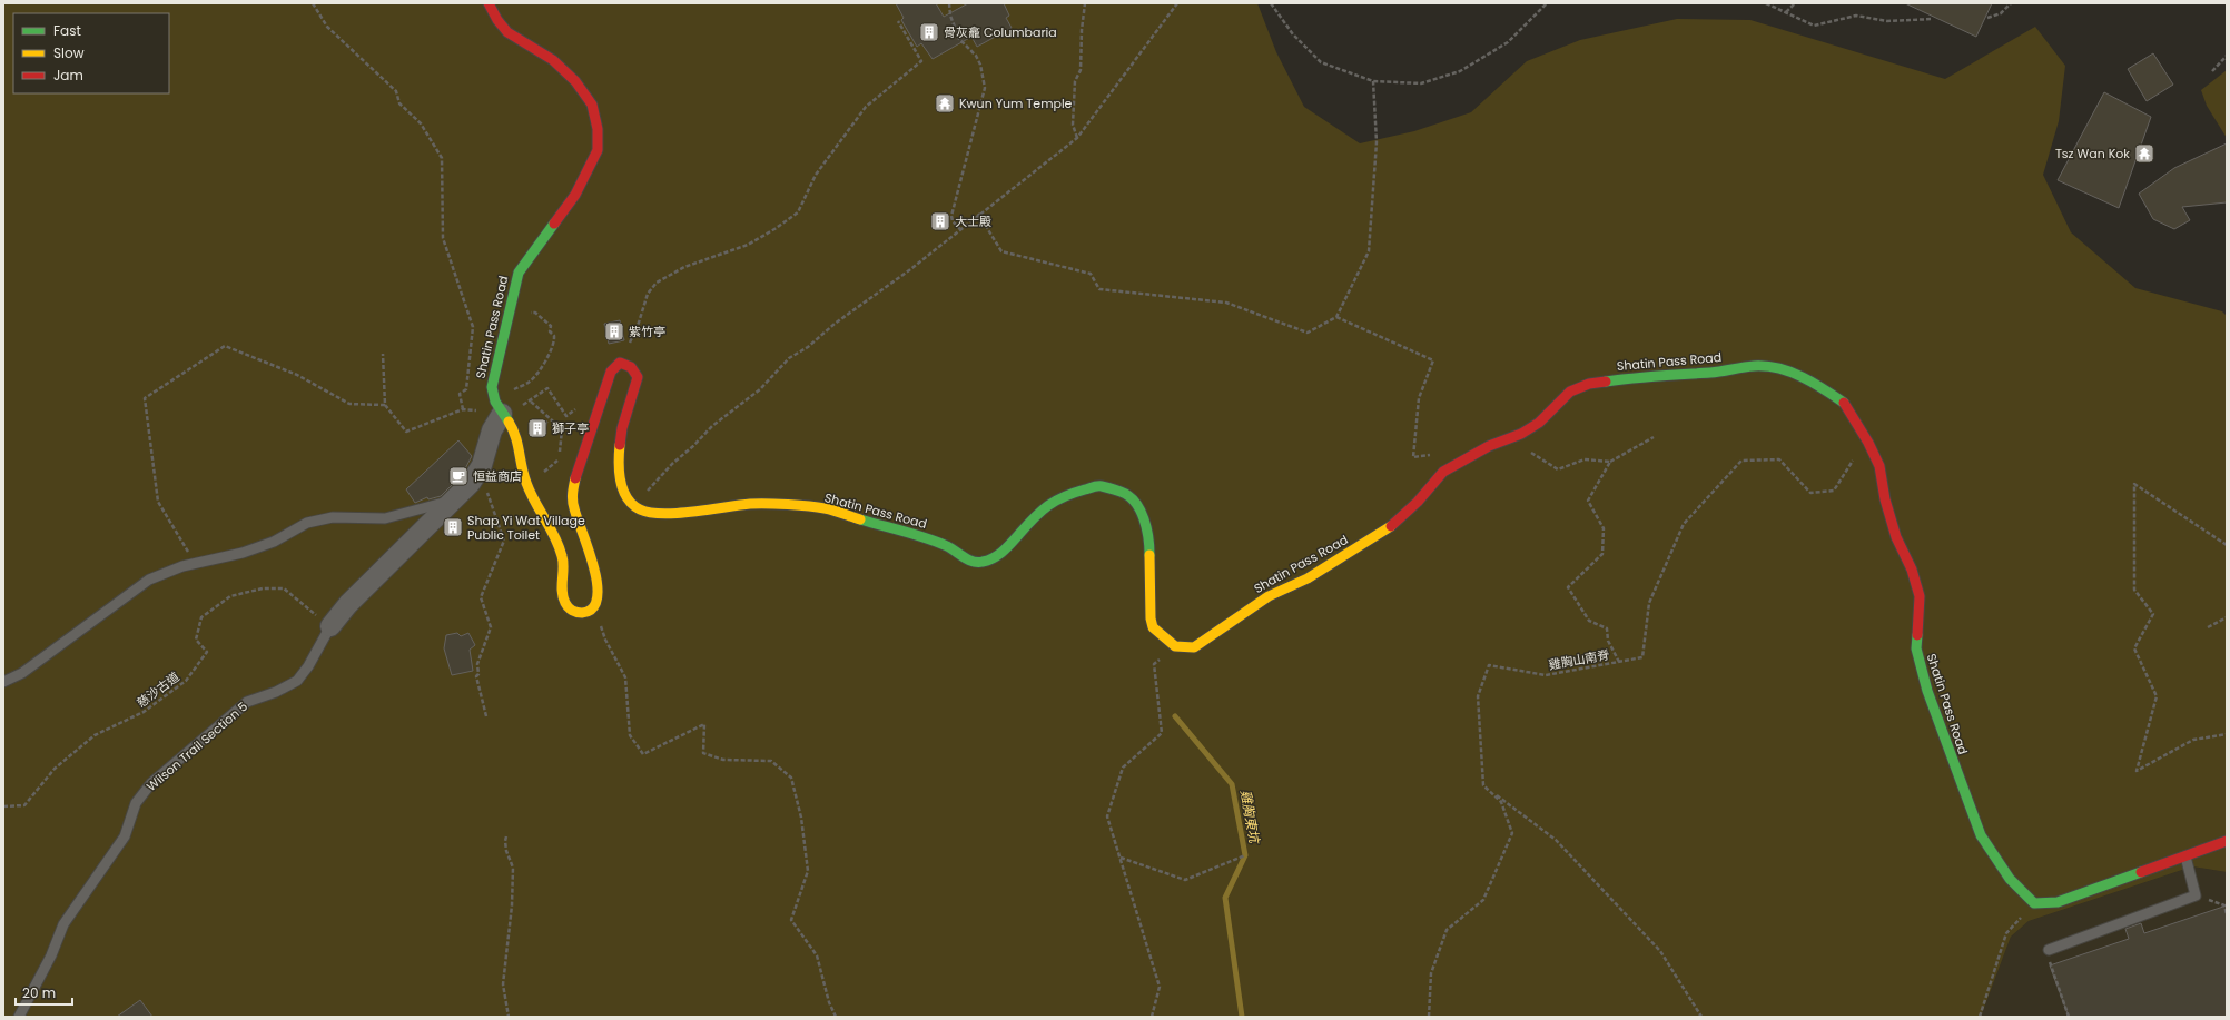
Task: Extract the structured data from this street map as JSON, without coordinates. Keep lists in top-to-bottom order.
{
  "streets": {
    "street": ["Shatin Pass Road", "Wilson Trail Section 5"],
    "path": ["雞胸山南脊", "慈沙古道"]
  },
  "crossings": [
    ["Shatin Pass Road", "雞胸山南脊"],
    ["Shatin Pass Road", "Wilson Trail Section 5"],
    ["慈沙古道", "Wilson Trail Section 5"]
  ],
  "water": ["雞胸東坑"],
  "places": {
    "building": [
      "骨灰龕 Columbaria",
      "大士殿",
      "紫竹亭",
      "獅子亭",
      "Shap Yi Wat Village Public Toilet"
    ],
    "temple": ["Kwun Yum Temple", "Tsz Wan Kok"],
    "cafe": ["恒益商店"]
  },
  "legend": ["Fast", "Slow", "Jam"],
  "scale_bar": "20 m"
}
